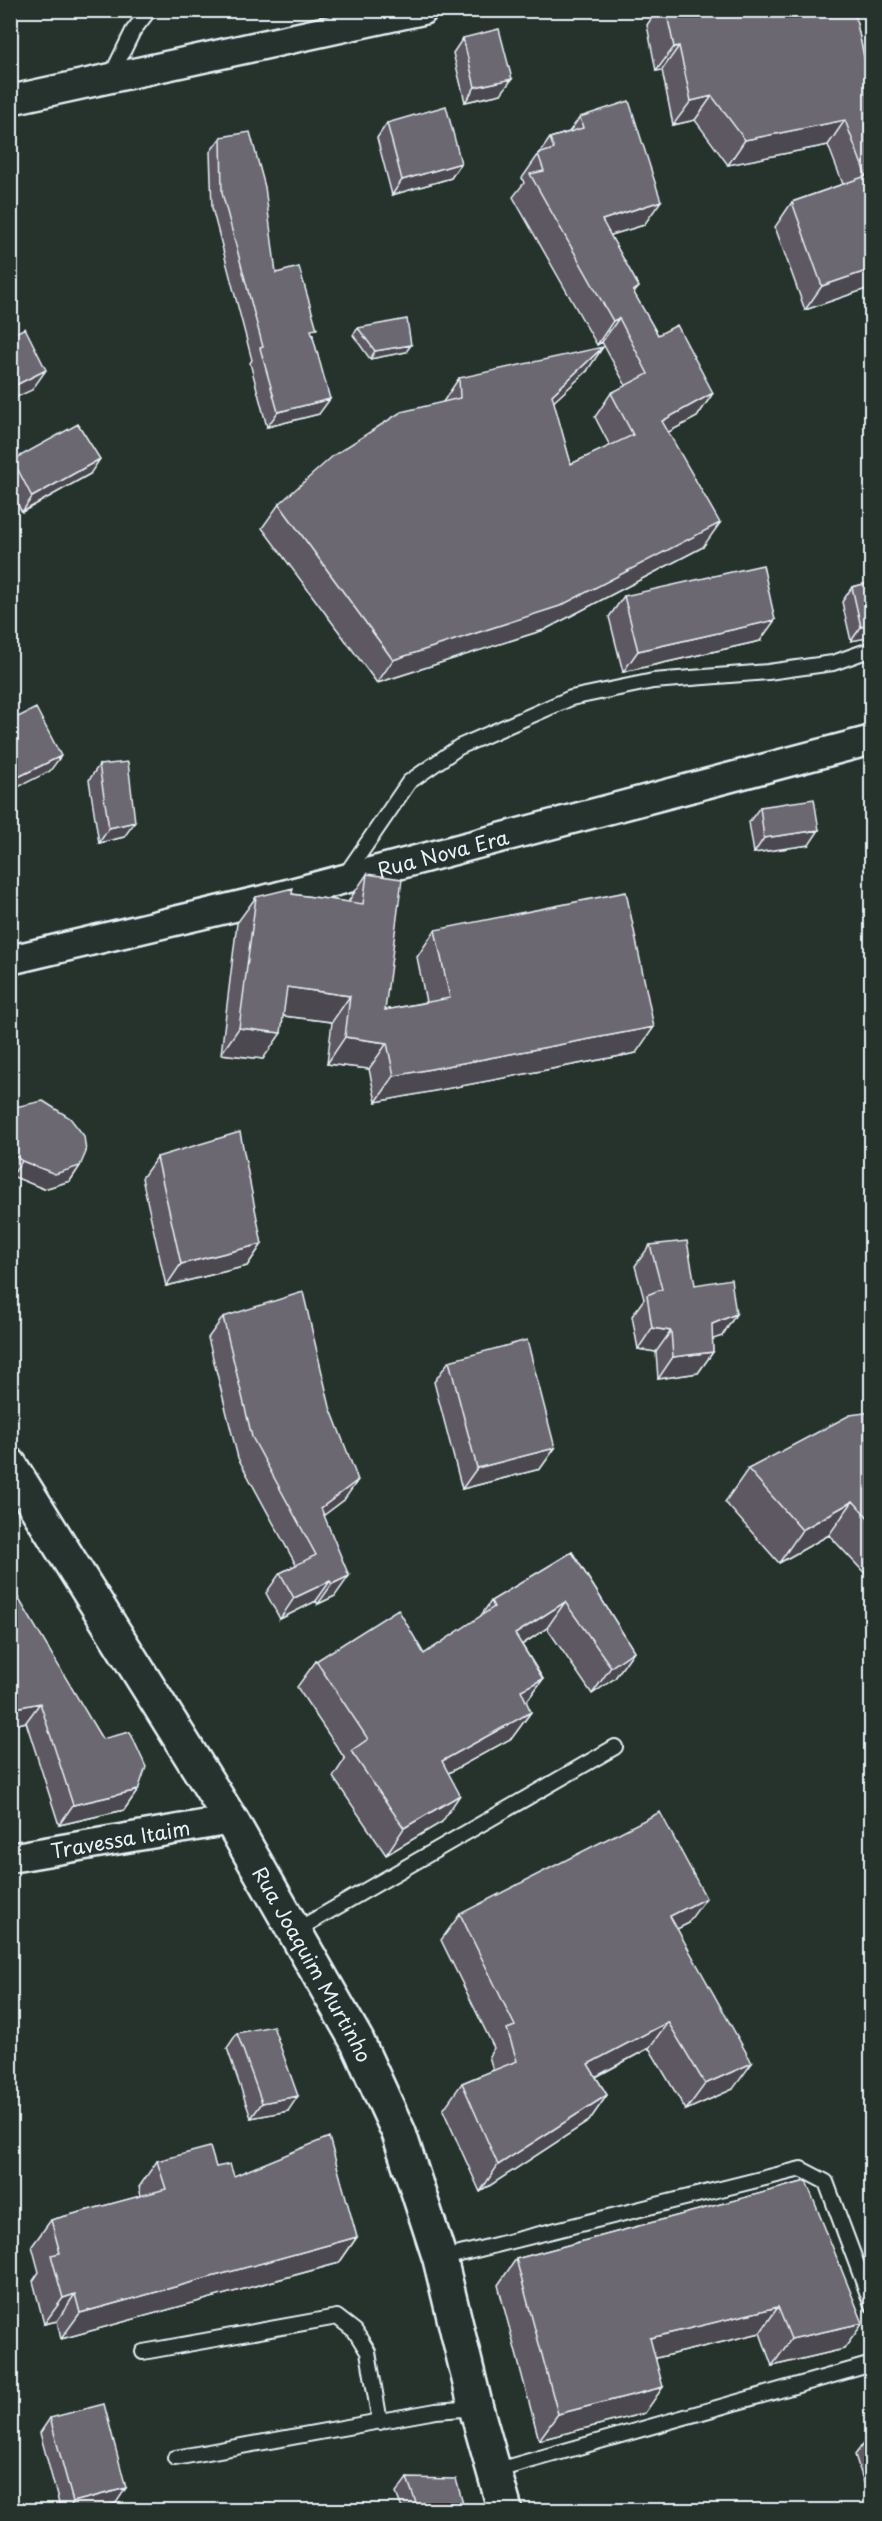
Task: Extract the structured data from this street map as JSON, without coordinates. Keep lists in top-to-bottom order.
{
  "streets": {
    "main road": ["Rua Joaquim Murtinho"],
    "street": ["Rua Nova Era", "Travessa Itaim"]
  },
  "crossings": [
    ["Travessa Itaim", "Rua Joaquim Murtinho"]
  ]
}
